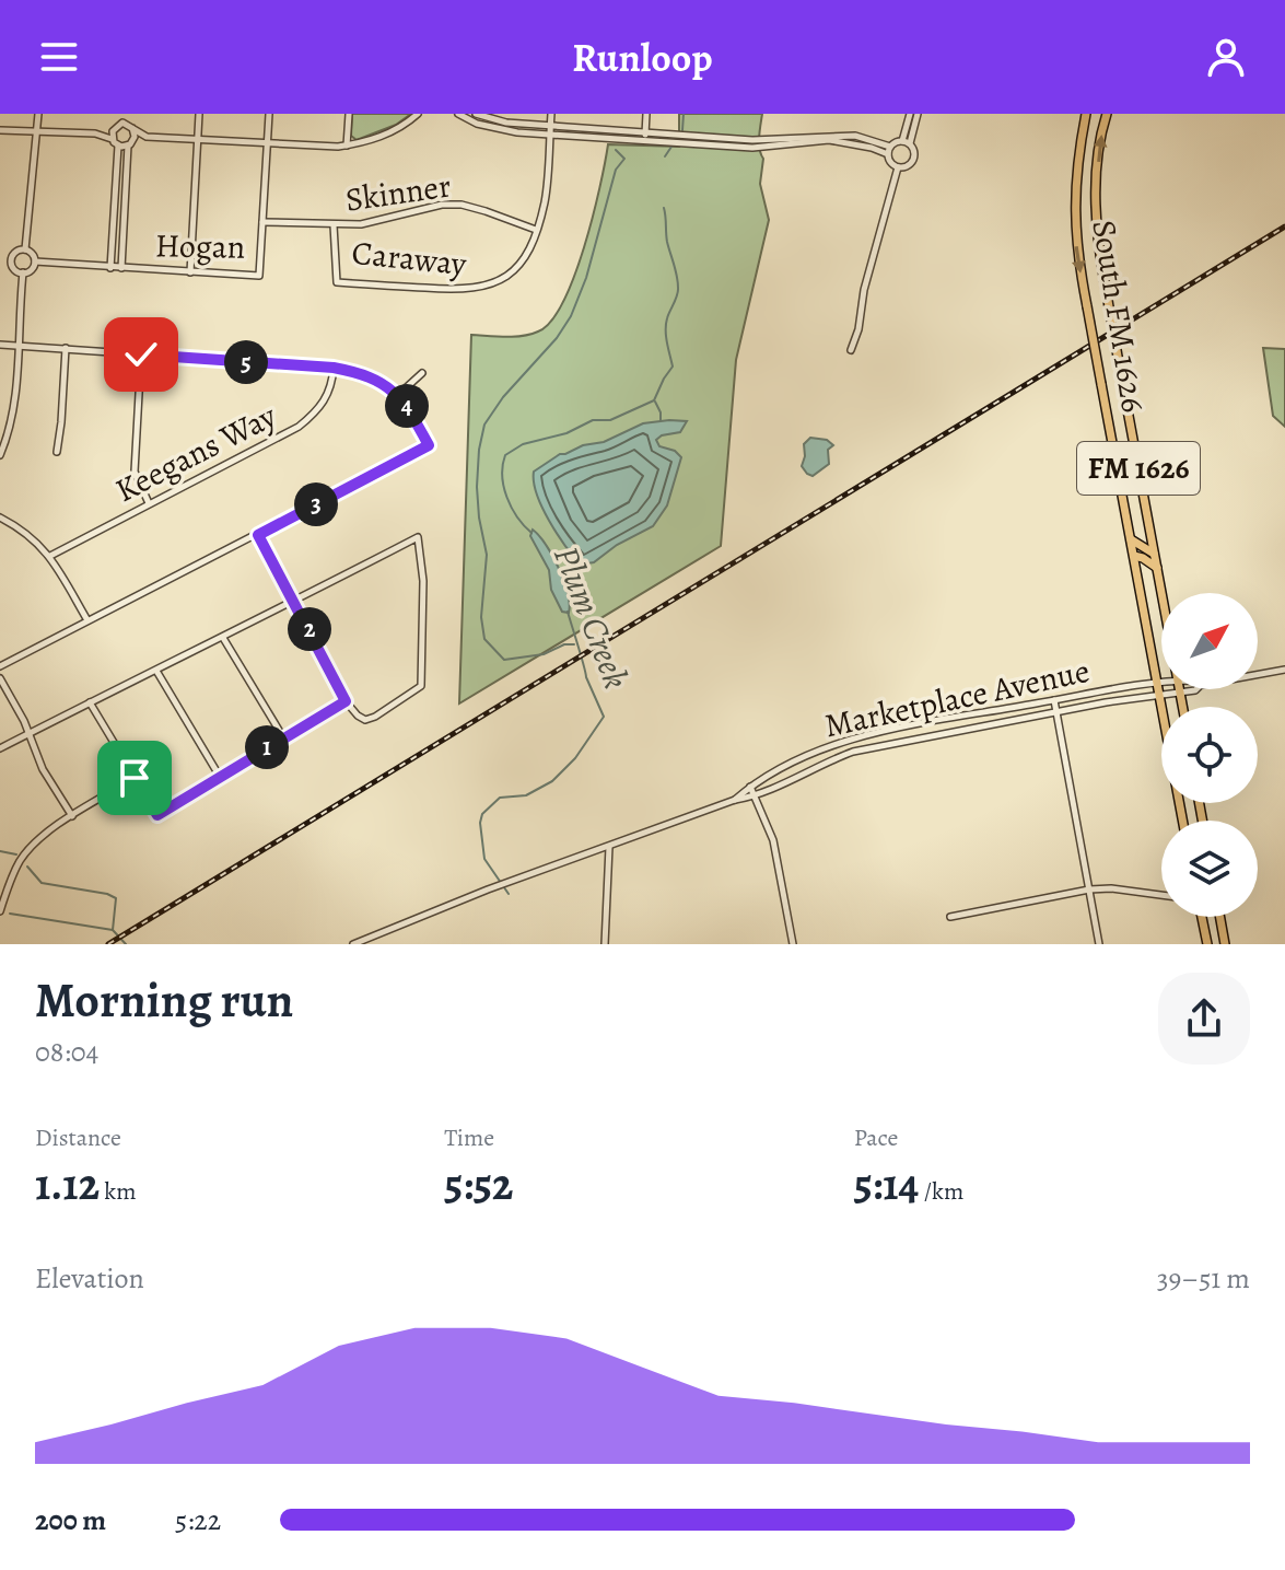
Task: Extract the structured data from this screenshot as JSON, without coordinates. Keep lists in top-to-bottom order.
{
  "streets": {
    "main road": ["South FM 1626", "FM 1626"],
    "street": [
      "Skinner",
      "Hogan",
      "Caraway",
      "Keegans Way",
      "Marketplace Avenue"
    ]
  },
  "crossings": [
    ["Skinner", "Hogan"],
    ["Skinner", "Caraway"],
    ["South FM 1626", "Marketplace Avenue"]
  ],
  "water": ["Plum Creek"],
  "north": "top right",
  "page": {
    "header": "Runloop",
    "pins": [
      "5",
      "4",
      "3",
      "2",
      "1"
    ],
    "heading": ["Morning run", "08:04"],
    "stats": [
      ["Distance", "1.12 km"],
      ["Time", "5:52"],
      ["Pace", "5:14 /km"]
    ],
    "chart": ["Elevation", "39–51 m"],
    "list": [
      {
        "name": "200 m",
        "note": "5:22"
      }
    ]
  }
}
